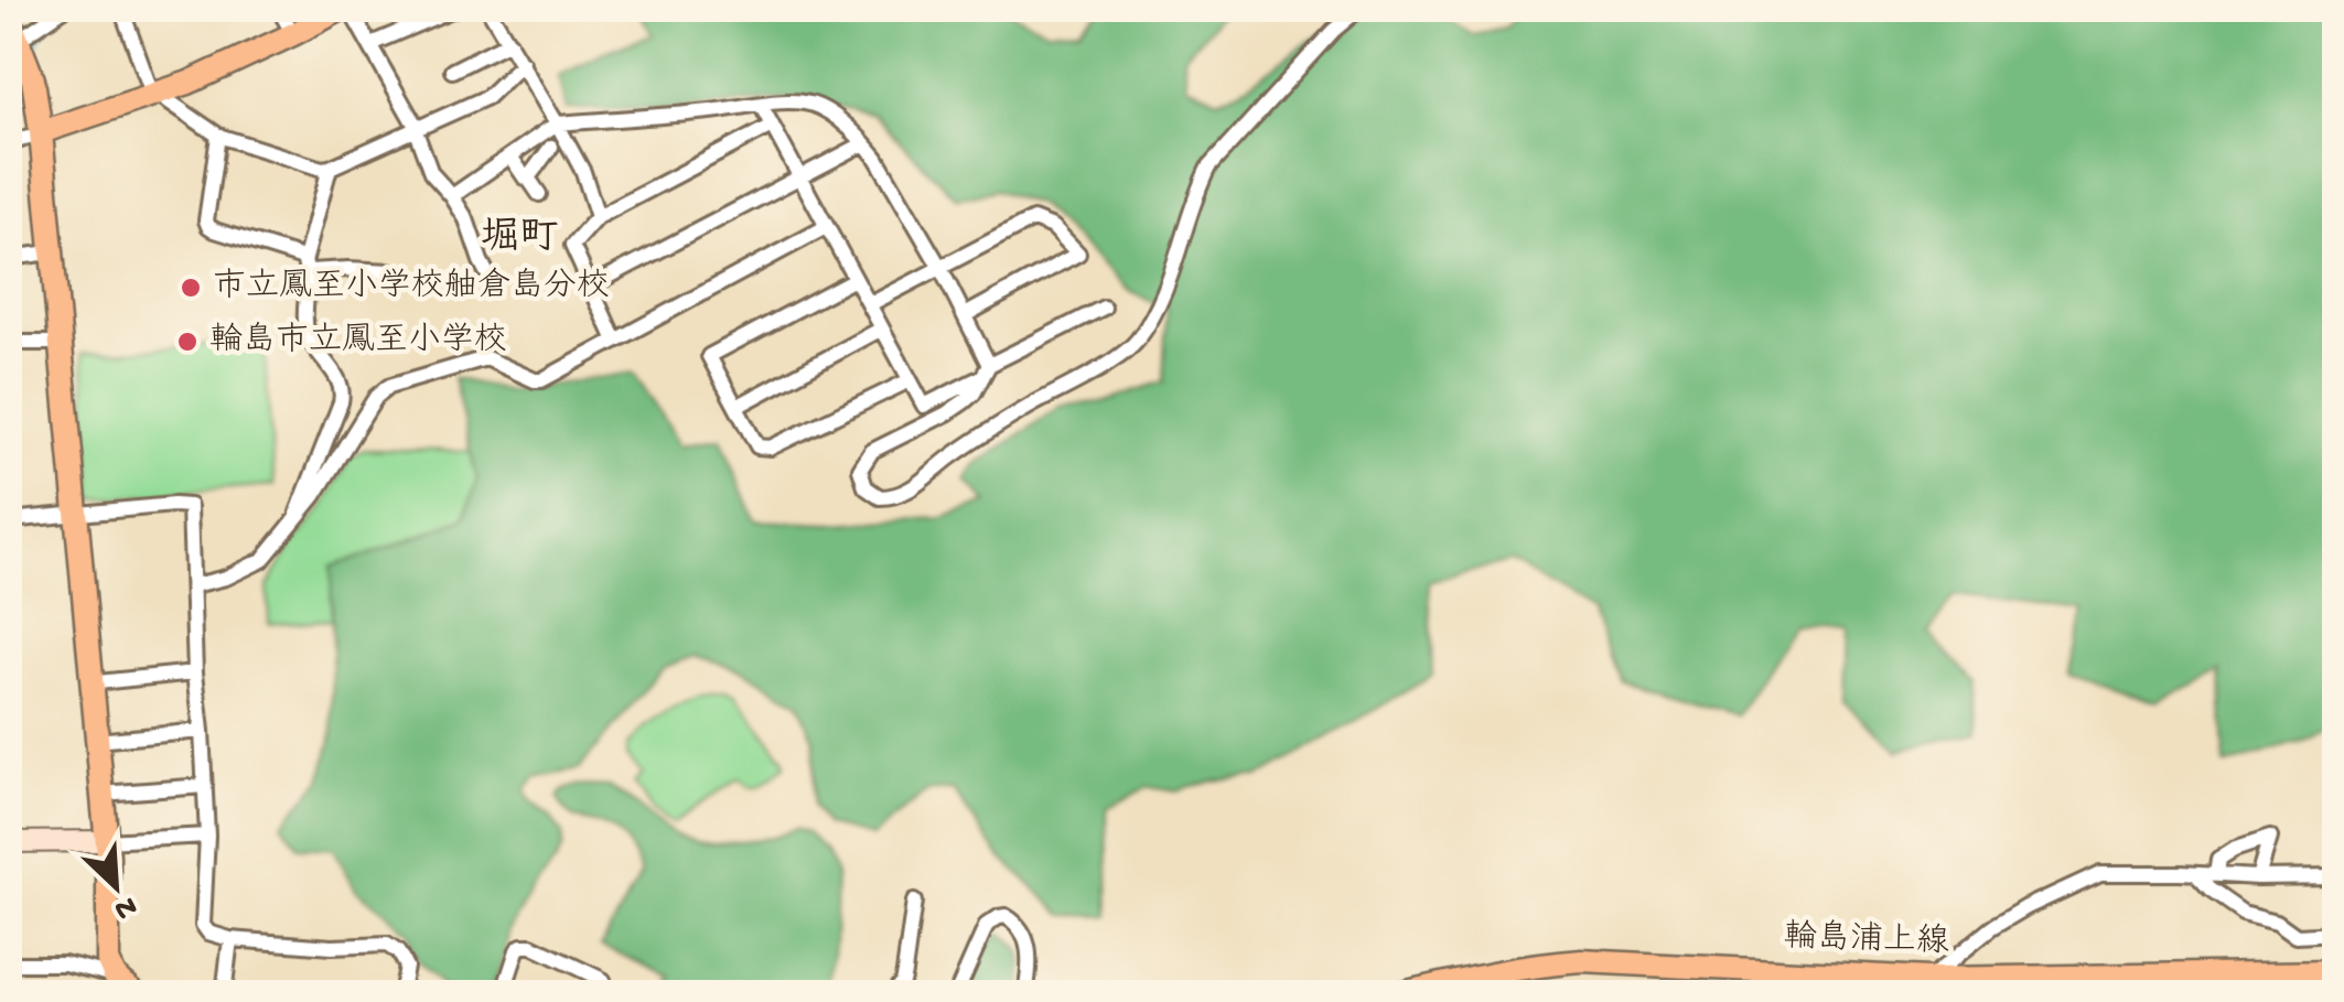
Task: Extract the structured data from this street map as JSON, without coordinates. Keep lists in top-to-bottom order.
{
  "streets": {
    "main road": ["輪島浦上線"]
  },
  "districts": ["堀町"],
  "places": ["市立鳳至小学校舳倉島分校", "輪島市立鳳至小学校"],
  "north": "bottom right"
}
